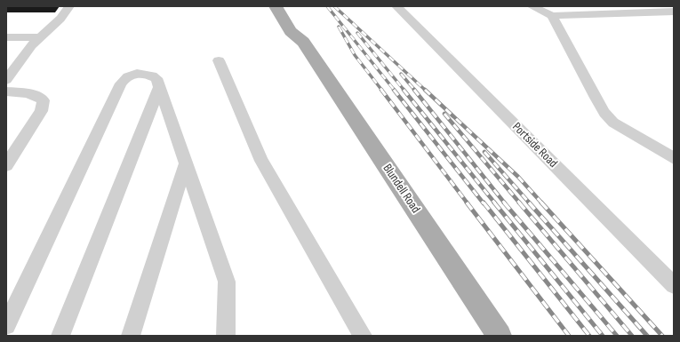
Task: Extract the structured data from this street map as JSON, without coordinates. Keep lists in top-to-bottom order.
{
  "streets": {
    "main road": ["Blundell Road"],
    "street": ["Portside Road"]
  }
}
